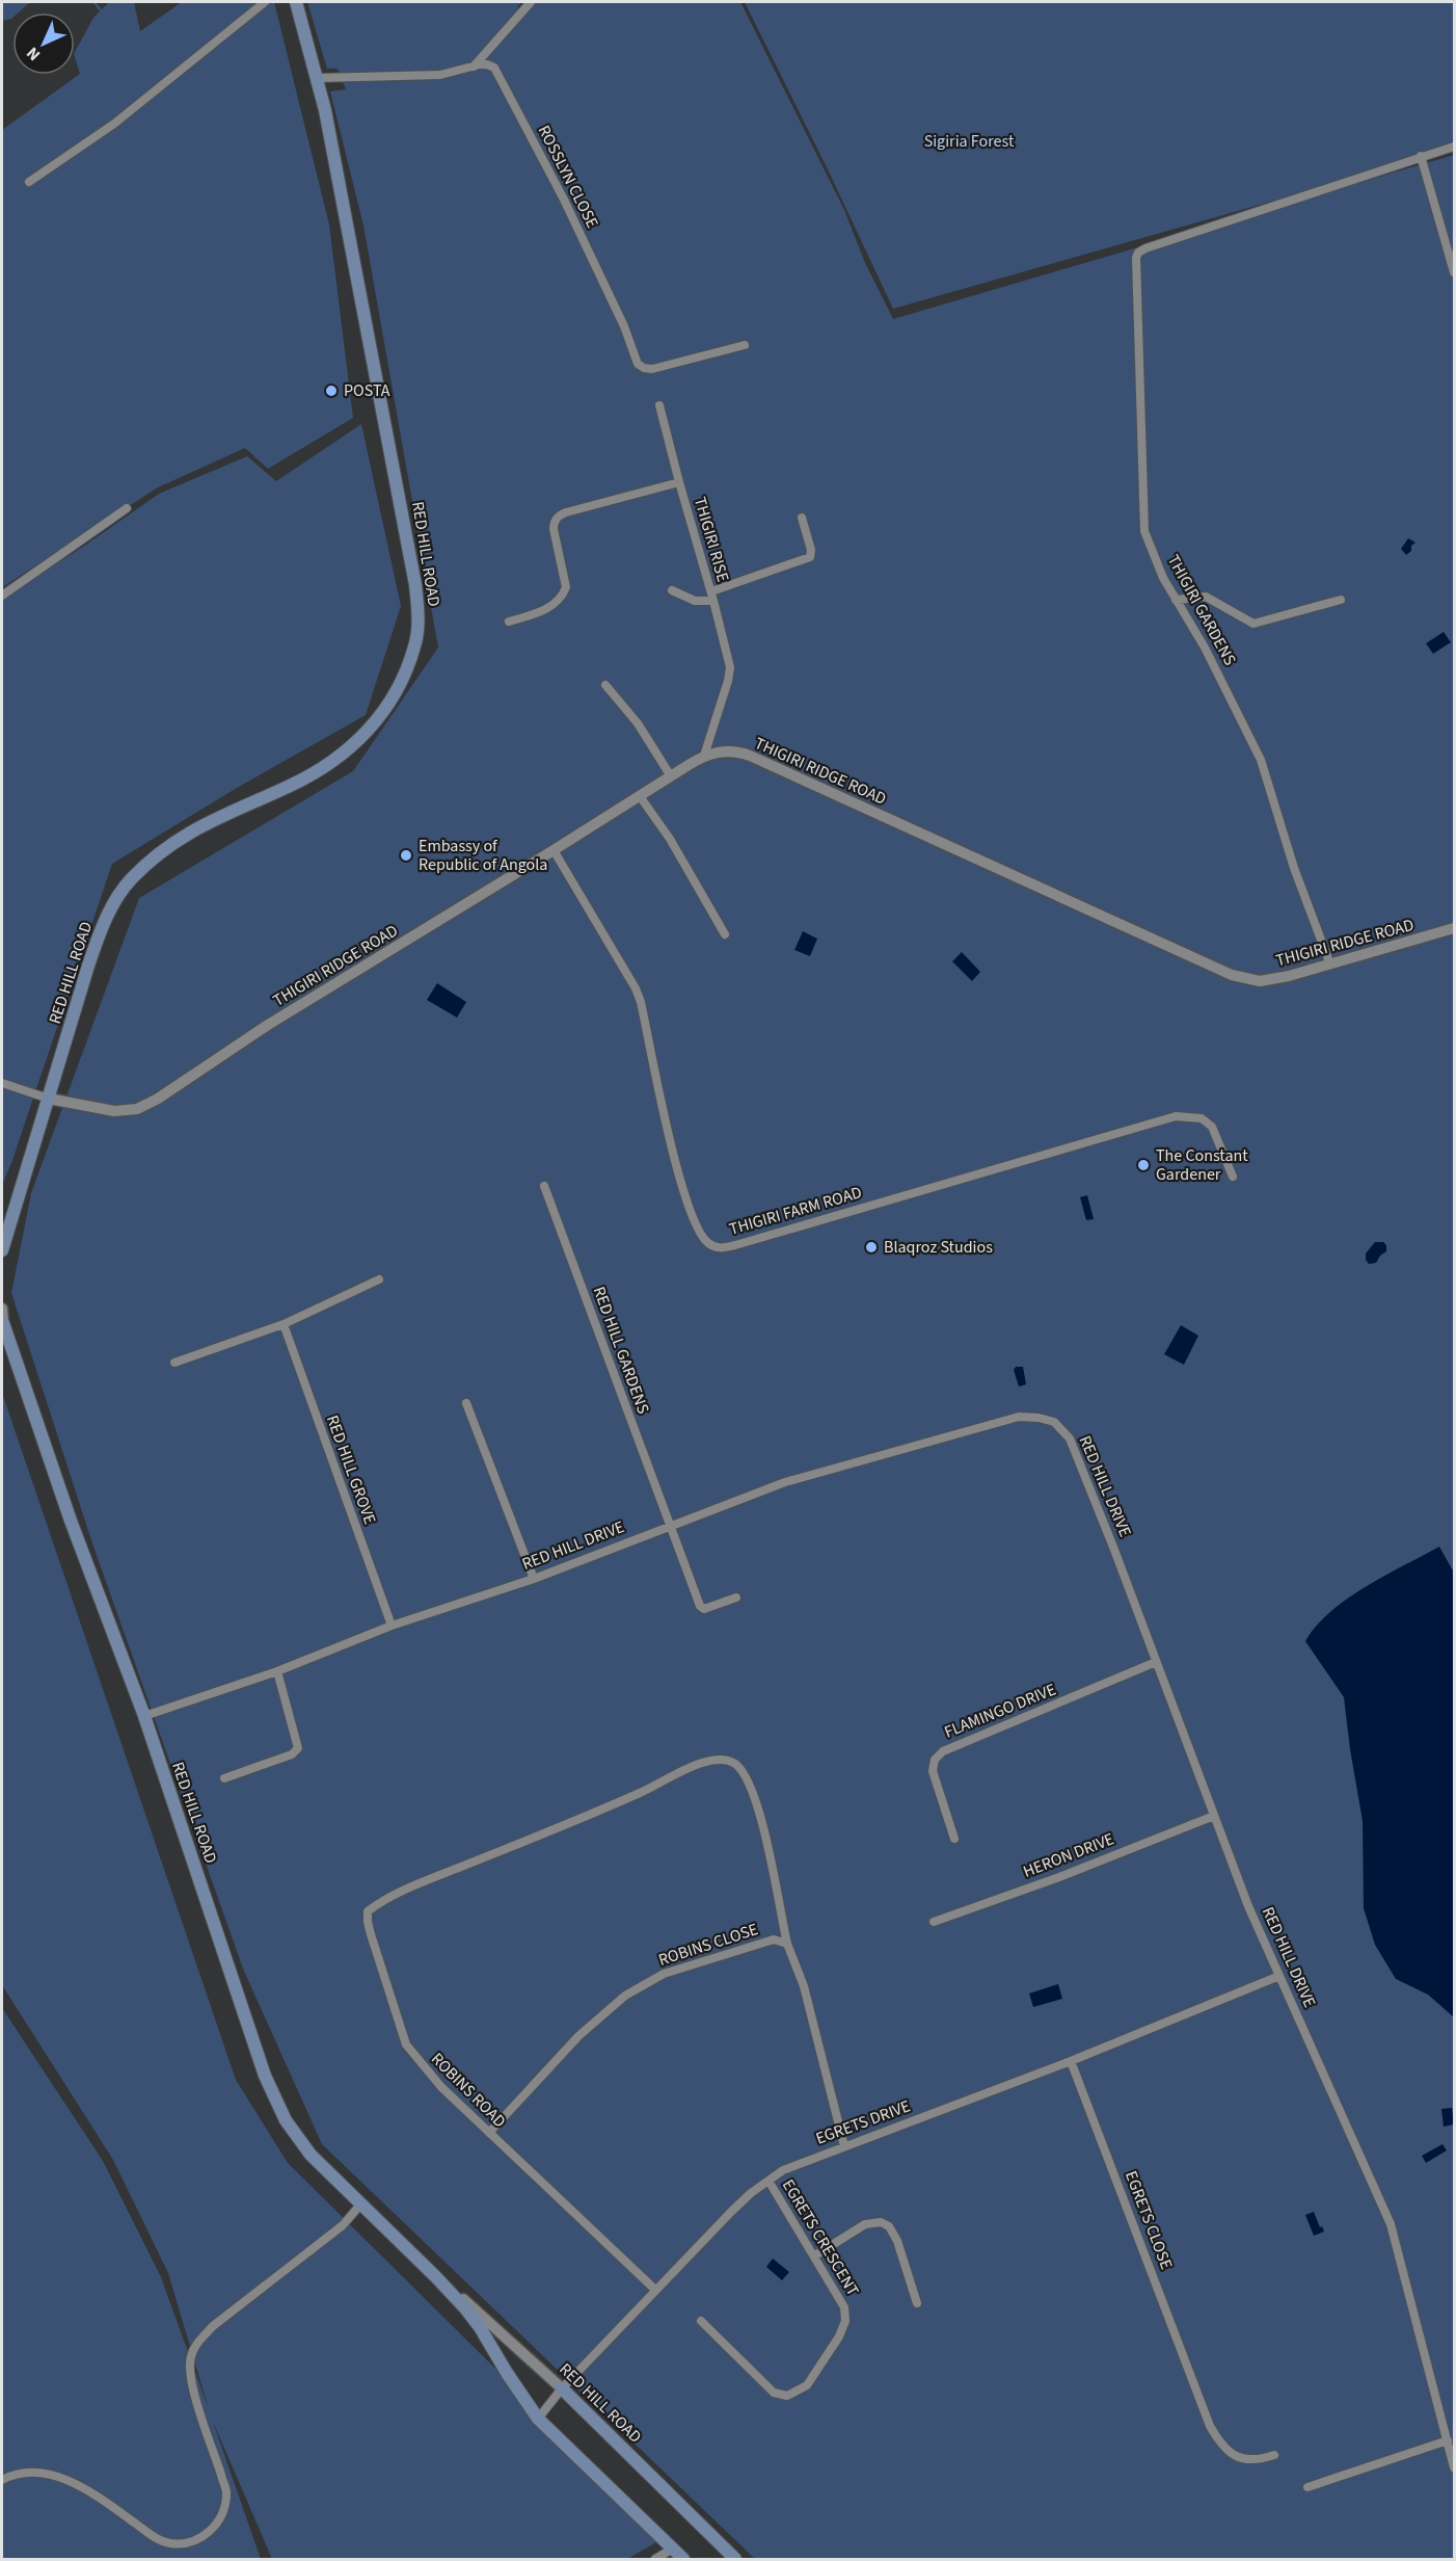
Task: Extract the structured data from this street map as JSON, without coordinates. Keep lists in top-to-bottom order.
{
  "streets": {
    "main road": ["RED HILL ROAD"],
    "street": [
      "ROSSLYN CLOSE",
      "THIGIRI RISE",
      "THIGIRI GARDENS",
      "THIGIRI RIDGE ROAD",
      "THIGIRI FARM ROAD",
      "RED HILL GARDENS",
      "RED HILL GROVE",
      "RED HILL DRIVE",
      "FLAMINGO DRIVE",
      "HERON DRIVE",
      "ROBINS CLOSE",
      "ROBINS ROAD",
      "EGRETS DRIVE",
      "EGRETS CLOSE",
      "EGRETS CRESCENT"
    ]
  },
  "crossings": [
    ["THIGIRI RISE", "THIGIRI RIDGE ROAD"],
    ["RED HILL ROAD", "THIGIRI RIDGE ROAD"],
    ["RED HILL ROAD", "RED HILL DRIVE"],
    ["RED HILL ROAD", "EGRETS DRIVE"],
    ["THIGIRI GARDENS", "THIGIRI RIDGE ROAD"],
    ["THIGIRI RIDGE ROAD", "THIGIRI FARM ROAD"],
    ["RED HILL GARDENS", "RED HILL DRIVE"],
    ["RED HILL GROVE", "RED HILL DRIVE"],
    ["RED HILL DRIVE", "FLAMINGO DRIVE"],
    ["RED HILL DRIVE", "HERON DRIVE"],
    ["RED HILL DRIVE", "EGRETS DRIVE"],
    ["ROBINS CLOSE", "ROBINS ROAD"],
    ["ROBINS ROAD", "EGRETS DRIVE"],
    ["EGRETS DRIVE", "EGRETS CLOSE"],
    ["EGRETS DRIVE", "EGRETS CRESCENT"]
  ],
  "parks": ["Sigiria Forest"],
  "places": [
    "POSTA",
    "Embassy of Republic of Angola",
    "The Constant Gardener",
    "Blaqroz Studios"
  ],
  "north": "bottom left"
}
